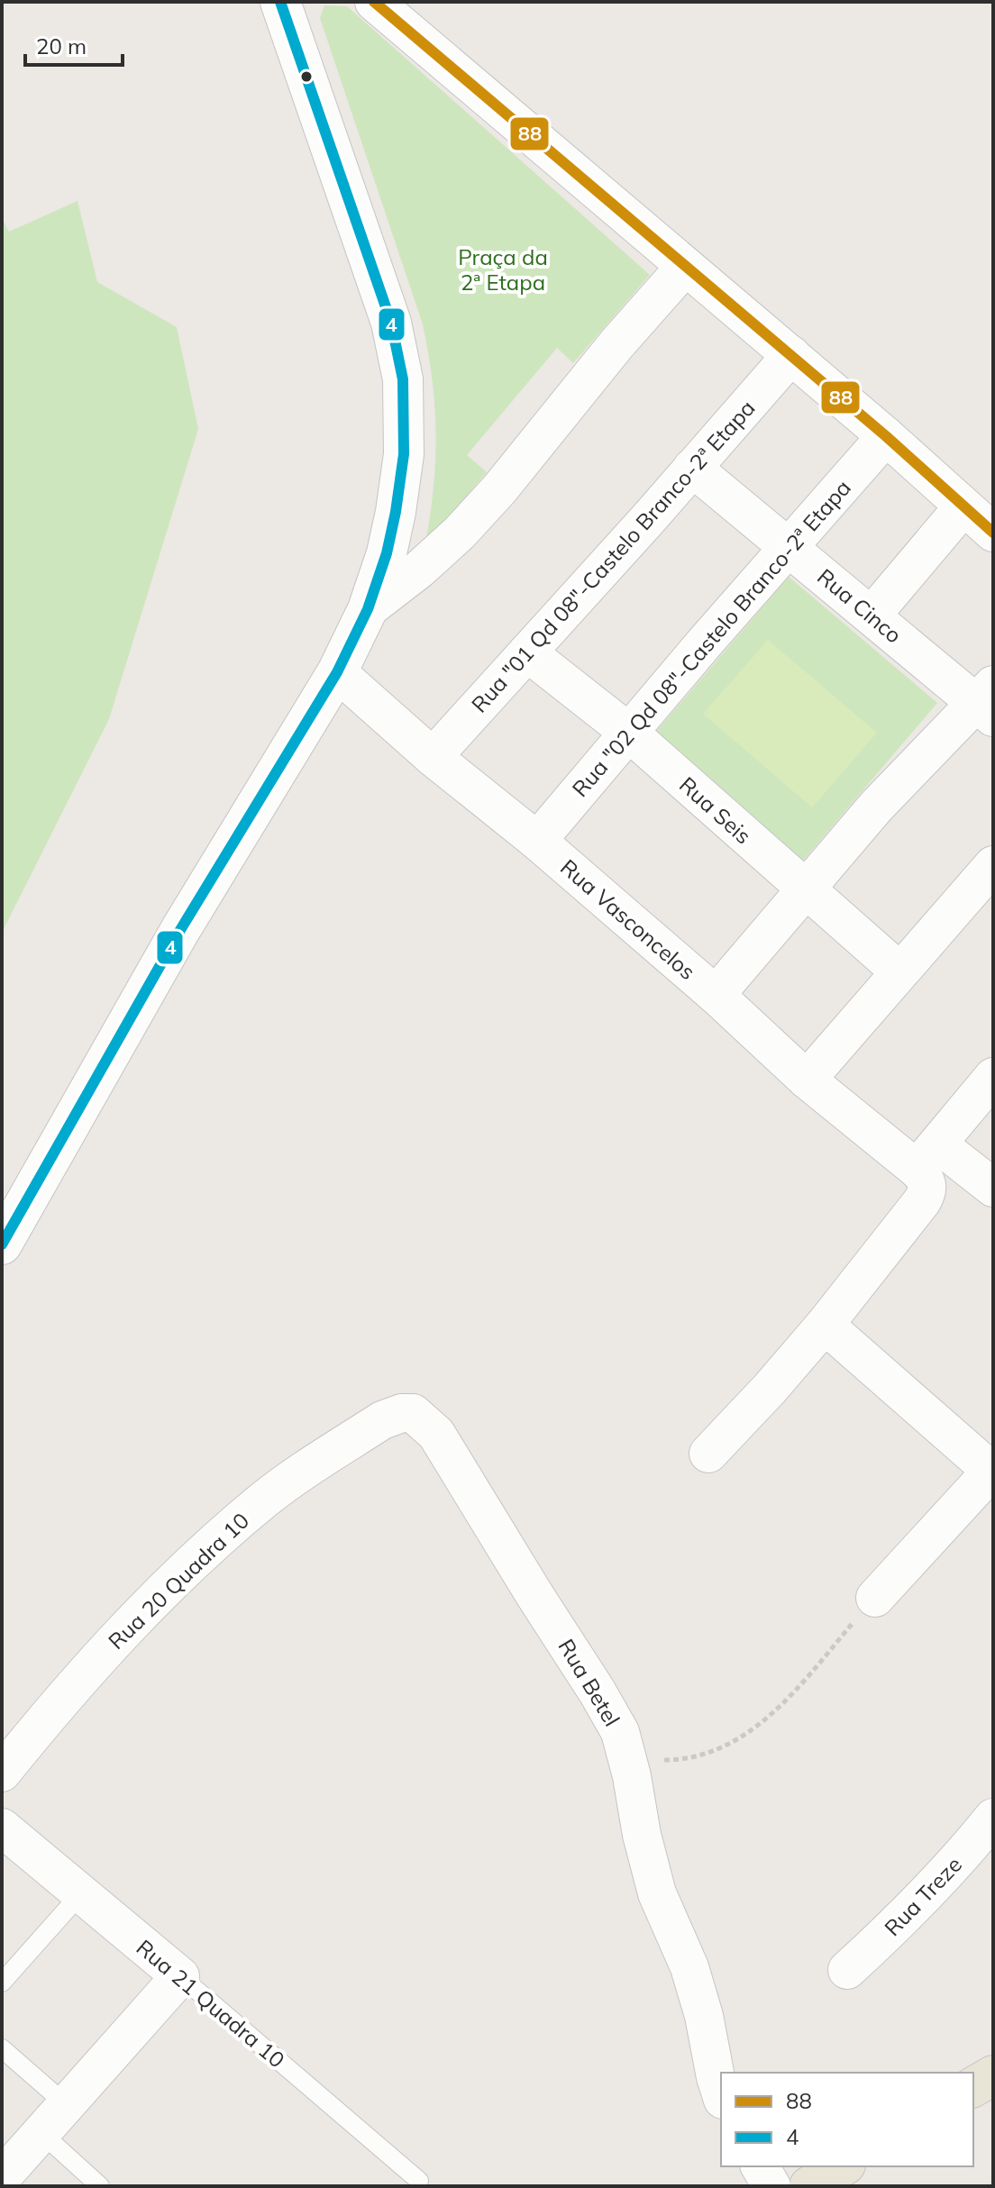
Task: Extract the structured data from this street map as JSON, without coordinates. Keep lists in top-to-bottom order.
{
  "streets": {
    "street": [
      "Rua \"01 Qd 08\"-Castelo Branco-2ª Etapa",
      "Rua Cinco",
      "Rua \"02 Qd 08\"-Castelo Branco-2ª Etapa",
      "Rua Seis",
      "Rua Vasconcelos",
      "Rua 20 Quadra 10",
      "Rua Betel",
      "Rua Treze",
      "Rua 21 Quadra 10"
    ]
  },
  "crossings": [
    ["Rua \"01 Qd 08\"-Castelo Branco-2ª Etapa", "Rua Cinco"],
    ["Rua \"01 Qd 08\"-Castelo Branco-2ª Etapa", "Rua Seis"],
    ["Rua \"01 Qd 08\"-Castelo Branco-2ª Etapa", "Rua Vasconcelos"],
    ["Rua Cinco", "Rua \"02 Qd 08\"-Castelo Branco-2ª Etapa"],
    ["Rua \"02 Qd 08\"-Castelo Branco-2ª Etapa", "Rua Seis"],
    ["Rua \"02 Qd 08\"-Castelo Branco-2ª Etapa", "Rua Vasconcelos"],
    ["Rua 20 Quadra 10", "Rua Betel"]
  ],
  "parks": ["Praça da 2ª Etapa"],
  "lines": ["transit line 88", "transit line 4"],
  "legend": ["88", "4"],
  "scale_bar": "20 m"
}
